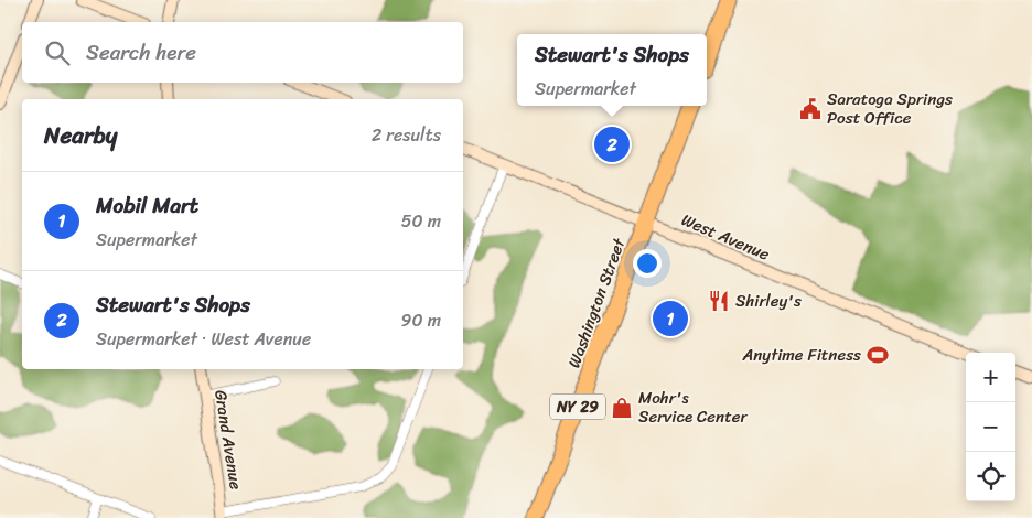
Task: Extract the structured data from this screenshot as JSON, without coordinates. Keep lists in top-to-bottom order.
{
  "streets": {
    "highway": ["Washington Street", "NY 29"],
    "street": ["West Avenue", "Grand Avenue"]
  },
  "crossings": [
    ["West Avenue", "Washington Street"]
  ],
  "places": {
    "public building": ["Saratoga Springs Post Office"],
    "restaurant": ["Shirley's"],
    "sports": ["Anytime Fitness"],
    "shop": ["Mohr's Service Center"]
  },
  "page": {
    "search": "Search here",
    "popup": ["Stewart's Shops", "Supermarket"],
    "heading": ["Nearby", "2 results"],
    "pins": ["2", "1"],
    "list": [
      {
        "mark": "1",
        "name": "Mobil Mart",
        "note": "Supermarket",
        "value": "50 m"
      },
      {
        "mark": "2",
        "name": "Stewart's Shops",
        "note": "Supermarket · West Avenue",
        "value": "90 m"
      }
    ],
    "map_buttons": ["+", "−"]
  }
}
